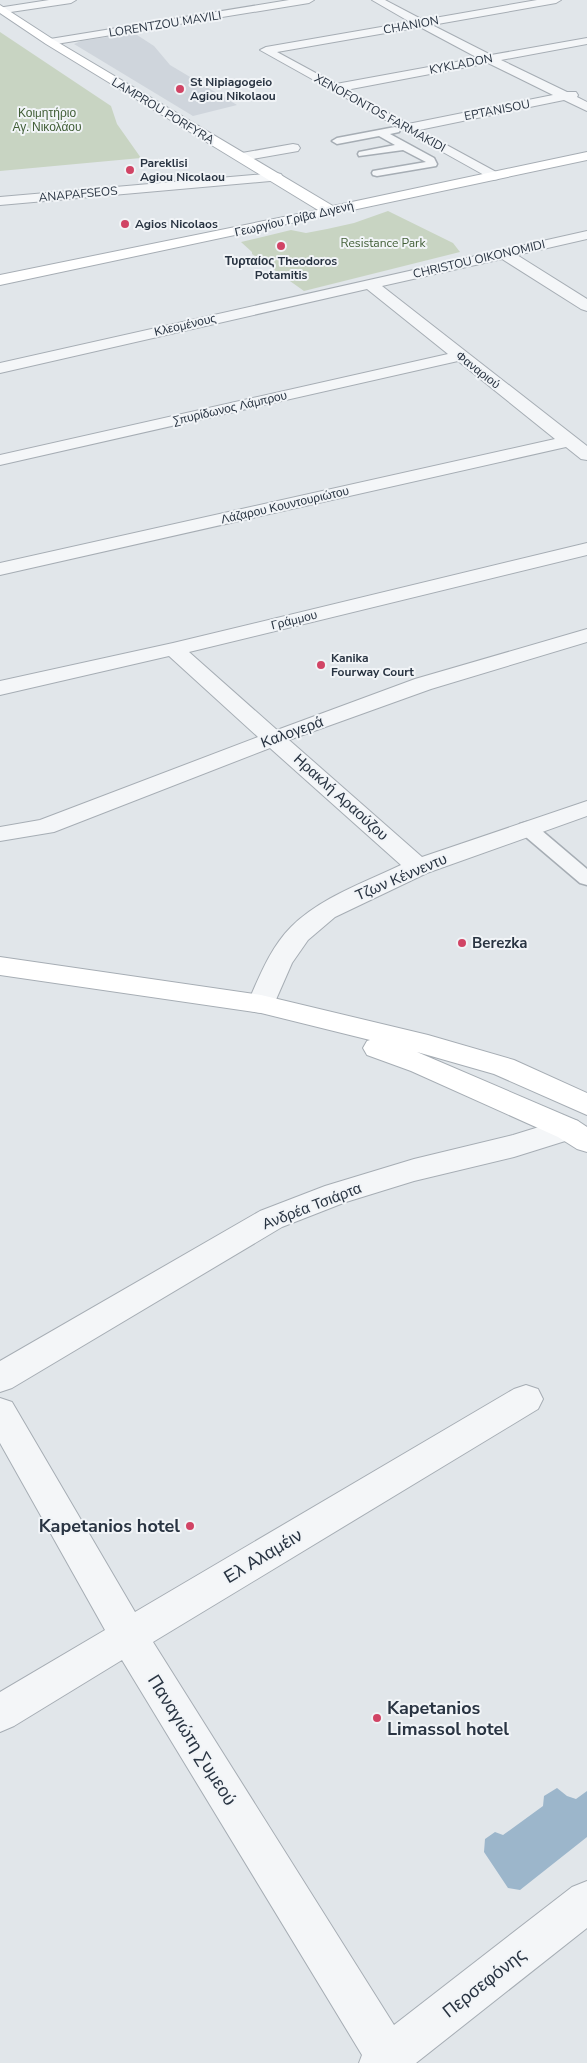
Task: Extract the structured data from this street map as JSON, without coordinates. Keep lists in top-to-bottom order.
{
  "streets": {
    "main road": ["LAMPROU PORFYRA", "Γεωργίου Γρίβα Διγενή"],
    "street": [
      "LORENTZOU MAVILI",
      "CHANION",
      "KYKLADON",
      "EPTANISOU",
      "XENOFONTOS FARMAKIDI",
      "ANAPAFSEOS",
      "CHRISTOU OIKONOMIDI",
      "Κλεομένους",
      "Φαναριού",
      "Σπυρίδωνος Λάμπρου",
      "Λάζαρου Κουντουριώτου",
      "Γράμμου",
      "Καλογερά",
      "Ηρακλή Αραούζου",
      "Τζων Κέννεντυ",
      "Ανδρέα Τσιάρτα",
      "Ελ Αλαμέιν",
      "Παναγιώτη Συμεού",
      "Περσεφόνης"
    ]
  },
  "crossings": [
    ["LORENTZOU MAVILI", "LAMPROU PORFYRA"],
    ["CHANION", "XENOFONTOS FARMAKIDI"],
    ["KYKLADON", "XENOFONTOS FARMAKIDI"],
    ["EPTANISOU", "XENOFONTOS FARMAKIDI"],
    ["LAMPROU PORFYRA", "ANAPAFSEOS"],
    ["LAMPROU PORFYRA", "Γεωργίου Γρίβα Διγενή"],
    ["XENOFONTOS FARMAKIDI", "Γεωργίου Γρίβα Διγενή"],
    ["CHRISTOU OIKONOMIDI", "Κλεομένους"],
    ["CHRISTOU OIKONOMIDI", "Φαναριού"],
    ["Κλεομένους", "Φαναριού"],
    ["Φαναριού", "Σπυρίδωνος Λάμπρου"],
    ["Φαναριού", "Λάζαρου Κουντουριώτου"],
    ["Γράμμου", "Ηρακλή Αραούζου"],
    ["Καλογερά", "Ηρακλή Αραούζου"],
    ["Ηρακλή Αραούζου", "Τζων Κέννεντυ"],
    ["Ελ Αλαμέιν", "Παναγιώτη Συμεού"],
    ["Παναγιώτη Συμεού", "Περσεφόνης"]
  ],
  "parks": ["Κοιμητήριο Αγ. Νικολάου", "Resistance Park"],
  "places": [
    "St Nipiagogeio Agiou Nikolaou",
    "Pareklisi Agiou Nicolaou",
    "Agios Nicolaos",
    "Τυρταίος Theodoros Potamitis",
    "Kanika Fourway Court",
    "Berezka",
    "Kapetanios hotel",
    "Kapetanios Limassol hotel"
  ]
}
